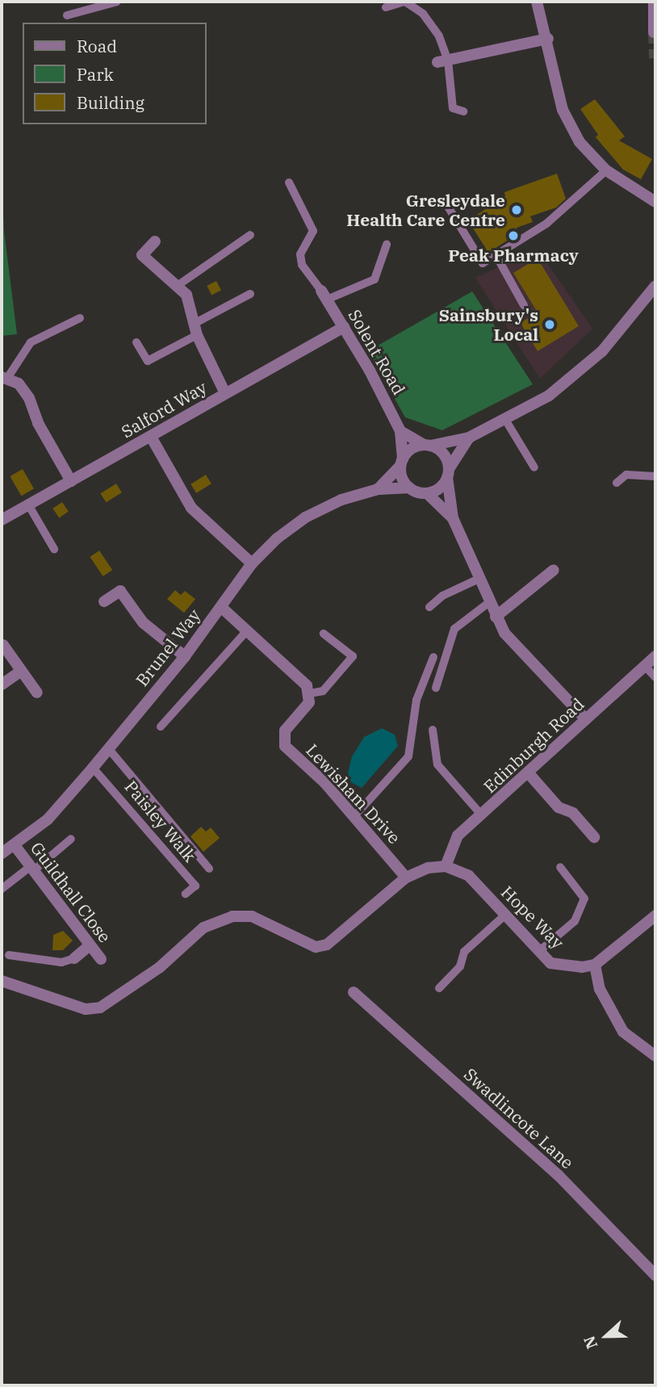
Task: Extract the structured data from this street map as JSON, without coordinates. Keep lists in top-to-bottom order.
{
  "streets": {
    "street": [
      "Solent Road",
      "Salford Way",
      "Brunel Way",
      "Edinburgh Road",
      "Lewisham Drive",
      "Guildhall Close",
      "Hope Way",
      "Swadlincote Lane"
    ],
    "lane": ["Paisley Walk"]
  },
  "crossings": [
    ["Solent Road", "Salford Way"],
    ["Solent Road", "Brunel Way"],
    ["Brunel Way", "Paisley Walk"],
    ["Brunel Way", "Guildhall Close"],
    ["Edinburgh Road", "Hope Way"]
  ],
  "places": ["Gresleydale Health Care Centre", "Peak Pharmacy", "Sainsbury's Local"],
  "legend": ["Road", "Park", "Building"],
  "north": "left"
}
